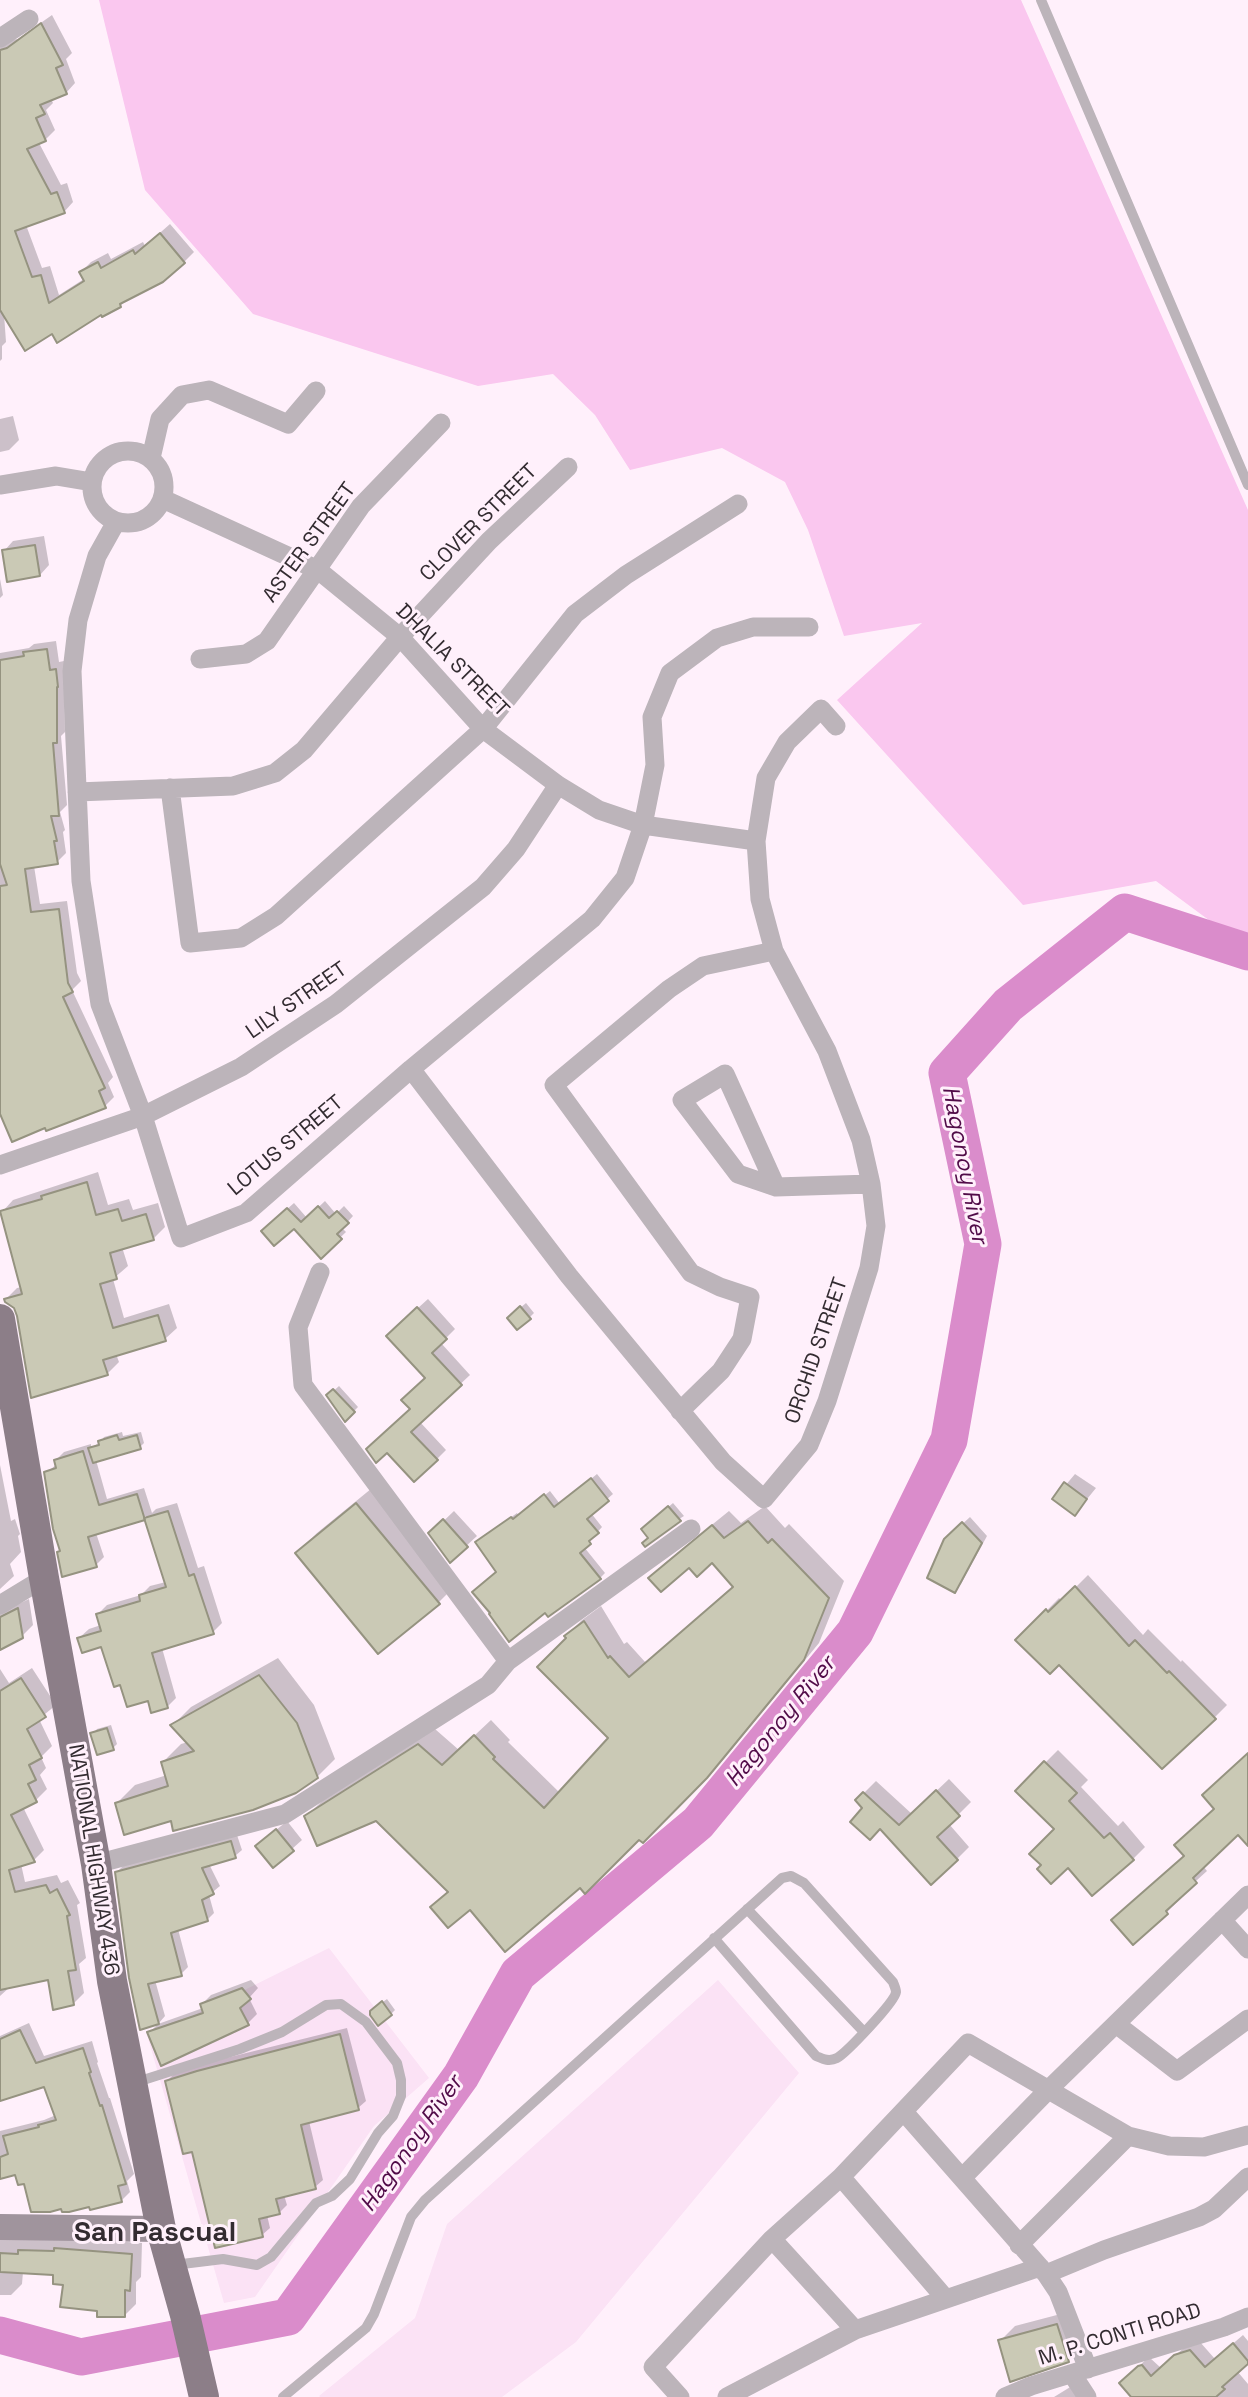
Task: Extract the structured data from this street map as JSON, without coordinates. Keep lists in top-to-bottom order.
{
  "streets": {
    "main road": ["NATIONAL HIGHWAY 436"],
    "street": [
      "CLOVER STREET",
      "ASTER STREET",
      "DHALIA STREET",
      "LILY STREET",
      "LOTUS STREET",
      "ORCHID STREET",
      "M. P. CONTI ROAD"
    ]
  },
  "crossings": [
    ["CLOVER STREET", "DHALIA STREET"],
    ["CLOVER STREET", "LOTUS STREET"],
    ["ASTER STREET", "DHALIA STREET"],
    ["DHALIA STREET", "LILY STREET"],
    ["DHALIA STREET", "LOTUS STREET"],
    ["DHALIA STREET", "ORCHID STREET"],
    ["LILY STREET", "LOTUS STREET"],
    ["LOTUS STREET", "ORCHID STREET"]
  ],
  "districts": ["San Pascual"],
  "water": ["Hagonoy River"]
}
